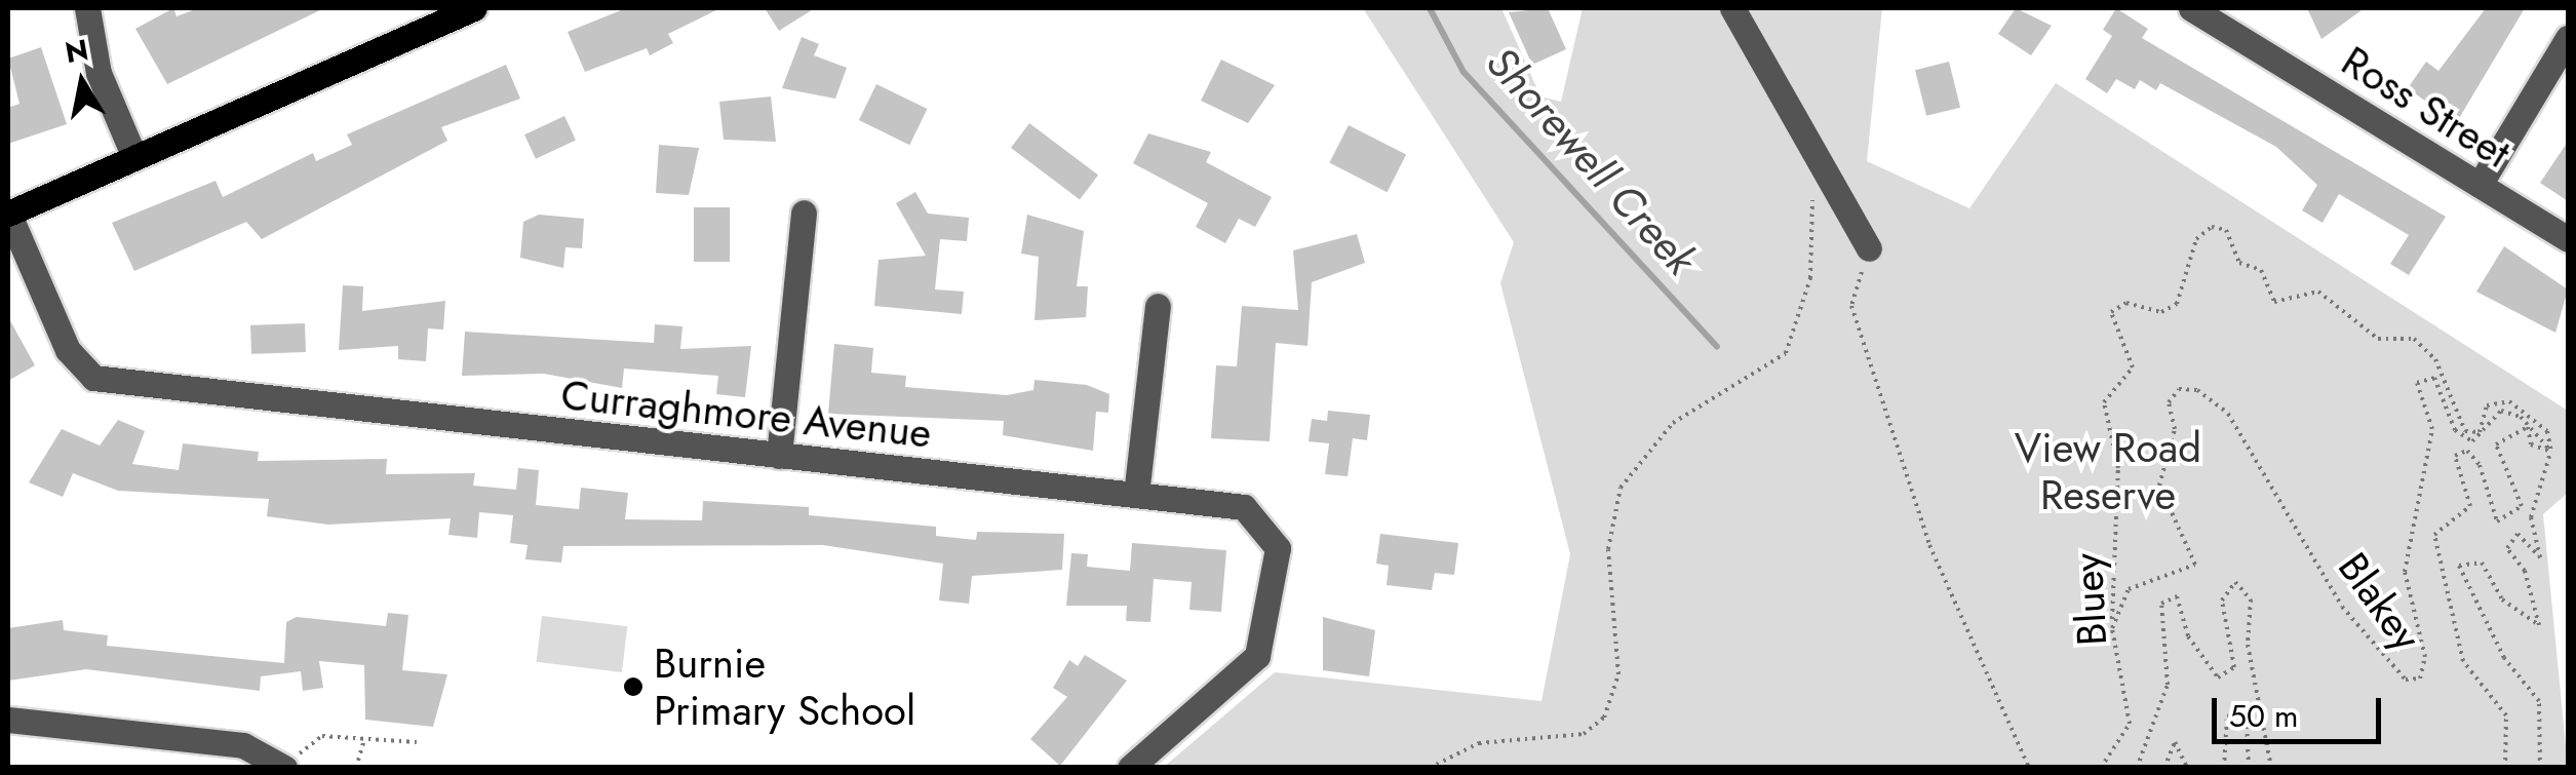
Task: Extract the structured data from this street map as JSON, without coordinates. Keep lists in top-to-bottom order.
{
  "streets": {
    "street": ["Ross Street", "Curraghmore Avenue"],
    "path": ["Bluey", "Blakey"]
  },
  "crossings": [
    ["Bluey", "Blakey"]
  ],
  "water": ["Shorewell Creek"],
  "parks": ["View Road Reserve"],
  "places": ["Burnie Primary School"],
  "scale_bar": "50 m",
  "north": "top"
}
